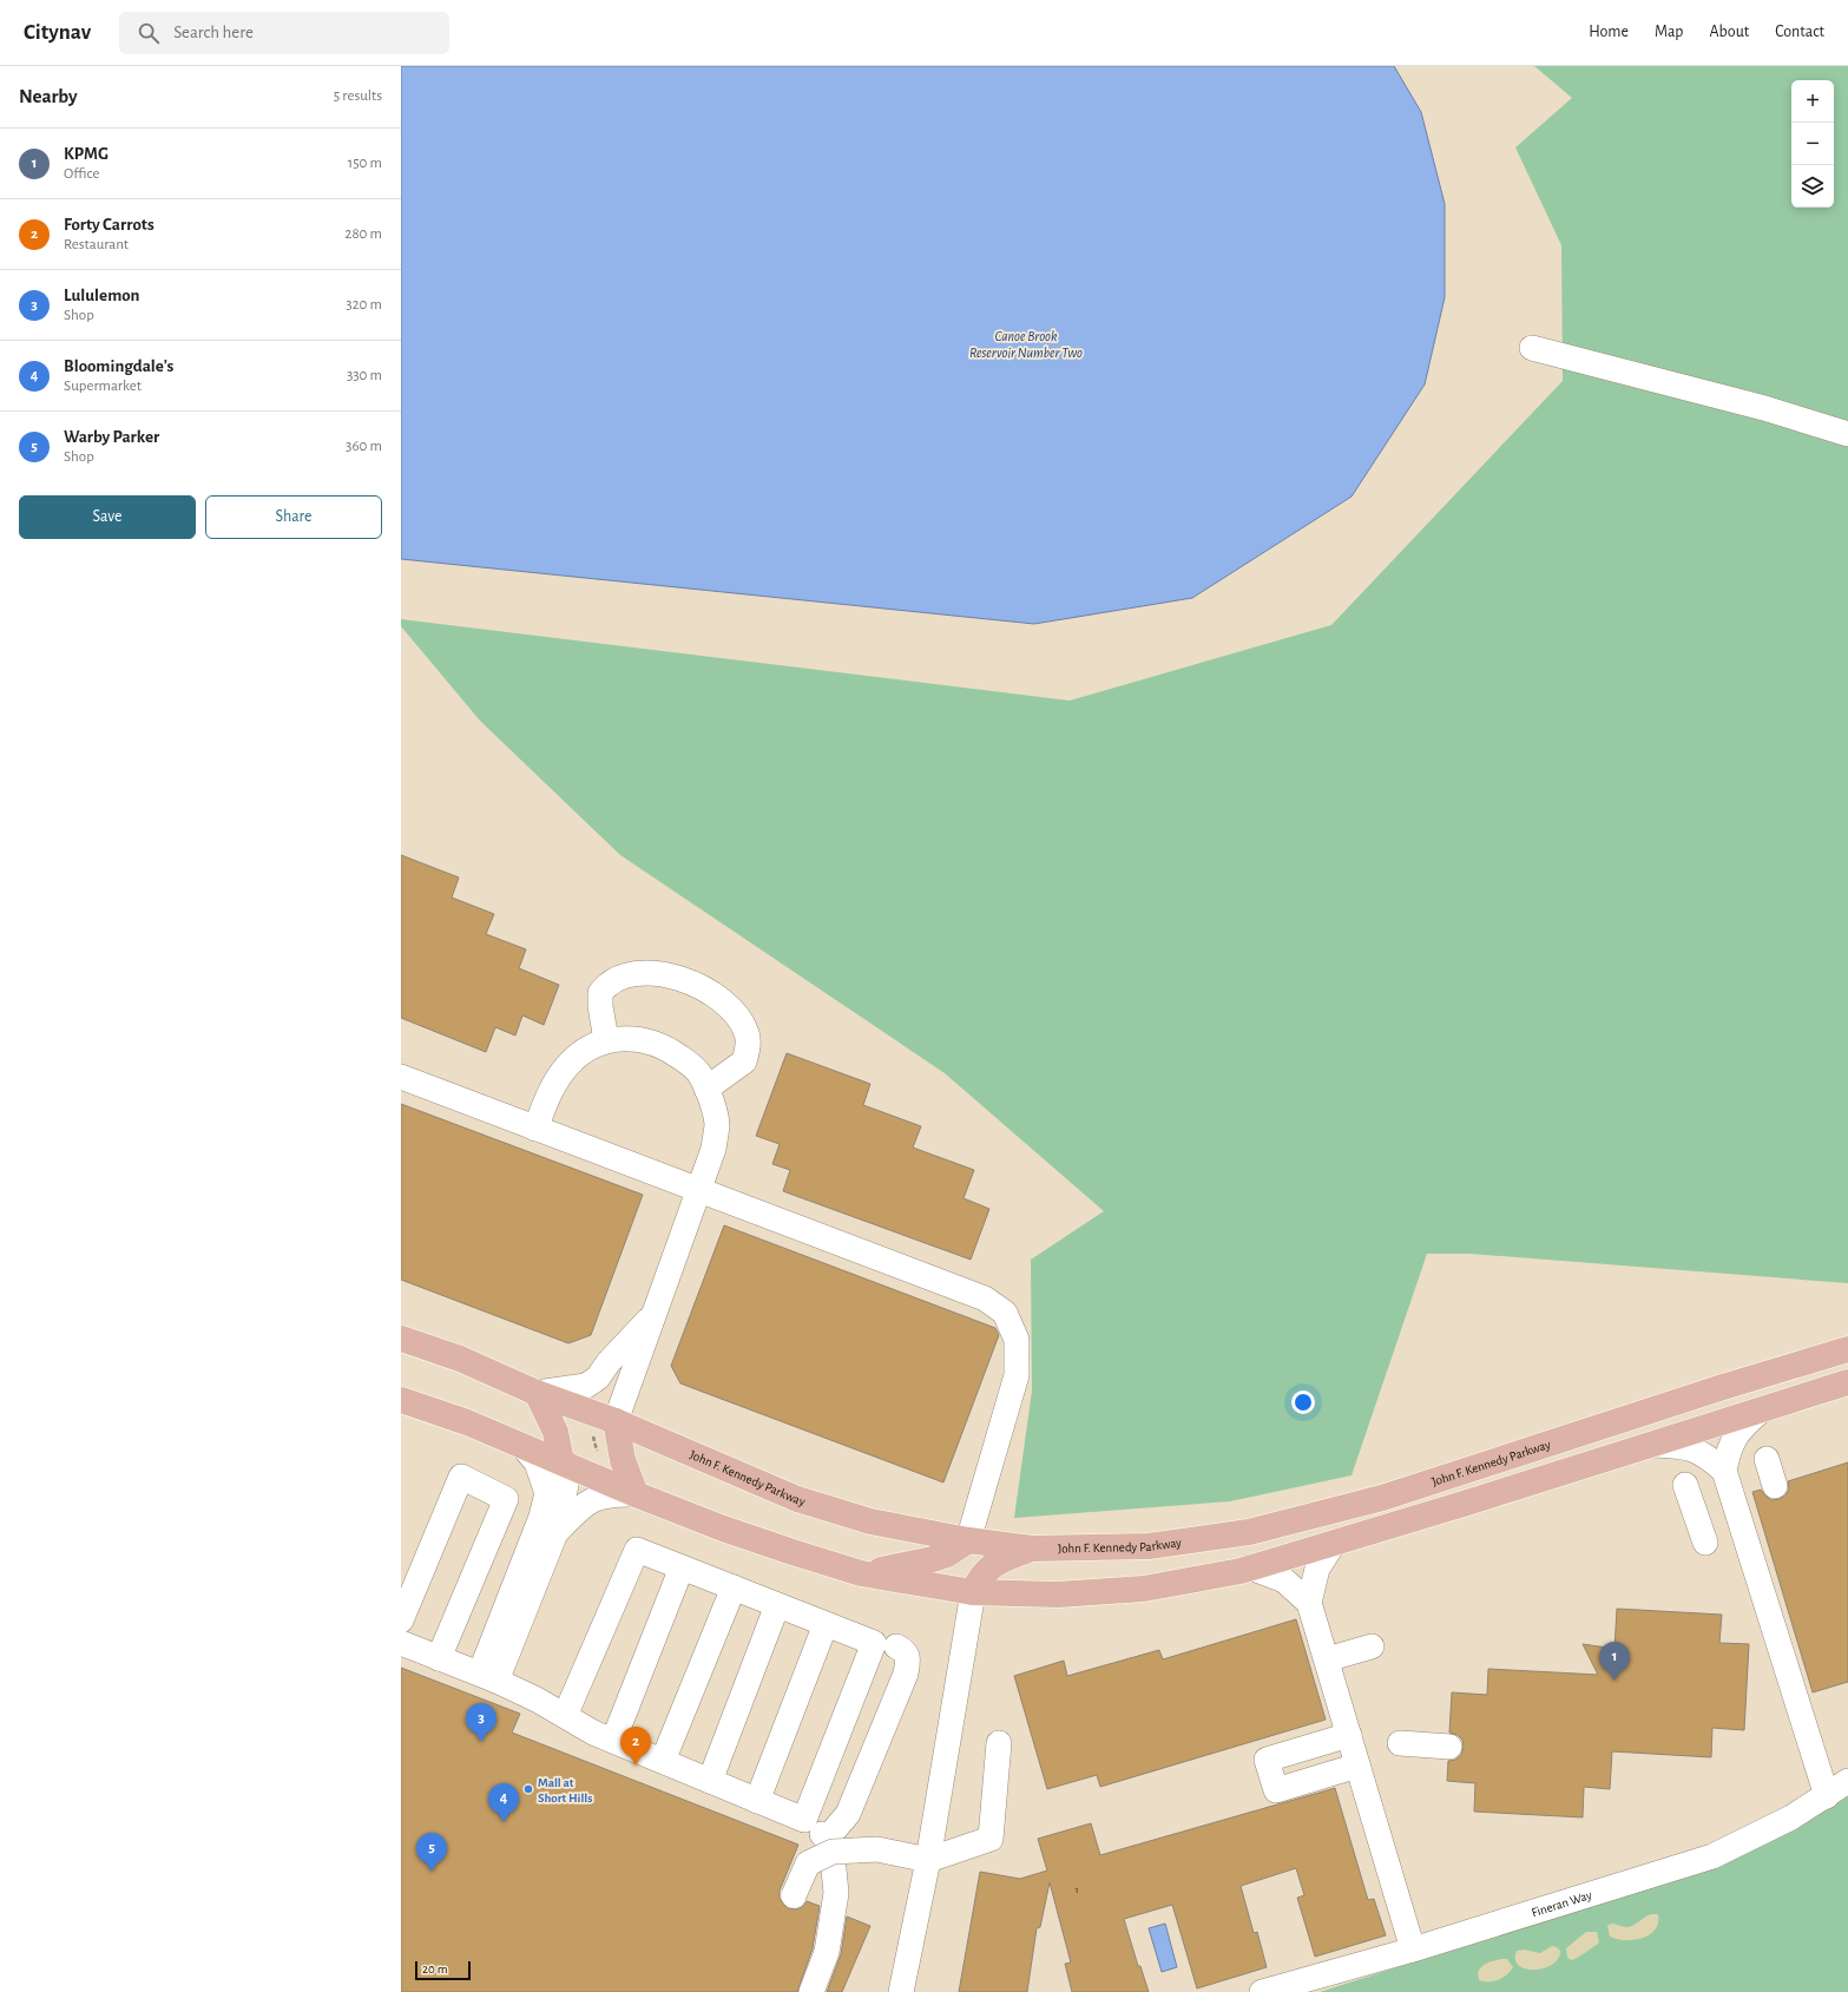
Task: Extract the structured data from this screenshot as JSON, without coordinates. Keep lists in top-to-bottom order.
{
  "streets": {
    "main road": ["John F. Kennedy Parkway"],
    "street": ["Fineran Way"]
  },
  "water": ["Canoe Brook Reservoir Number Two"],
  "places": ["Mall at Short Hills"],
  "house_numbers": ["1"],
  "scale_bar": "20 m",
  "page": {
    "header": "Citynav",
    "search": "Search here",
    "nav": [
      "Home",
      "Map",
      "About",
      "Contact"
    ],
    "heading": ["Nearby", "5 results"],
    "map_buttons": ["+", "−"],
    "list": [
      {
        "mark": "1",
        "name": "KPMG",
        "note": "Office",
        "value": "150 m"
      },
      {
        "mark": "2",
        "name": "Forty Carrots",
        "note": "Restaurant",
        "value": "280 m"
      },
      {
        "mark": "3",
        "name": "Lululemon",
        "note": "Shop",
        "value": "320 m"
      },
      {
        "mark": "4",
        "name": "Bloomingdale's",
        "note": "Supermarket",
        "value": "330 m"
      },
      {
        "mark": "5",
        "name": "Warby Parker",
        "note": "Shop",
        "value": "360 m"
      }
    ],
    "buttons": ["Save", "Share"],
    "pins": [
      "1",
      "3",
      "2",
      "4",
      "5"
    ],
    "scale": "20 m"
  }
}
